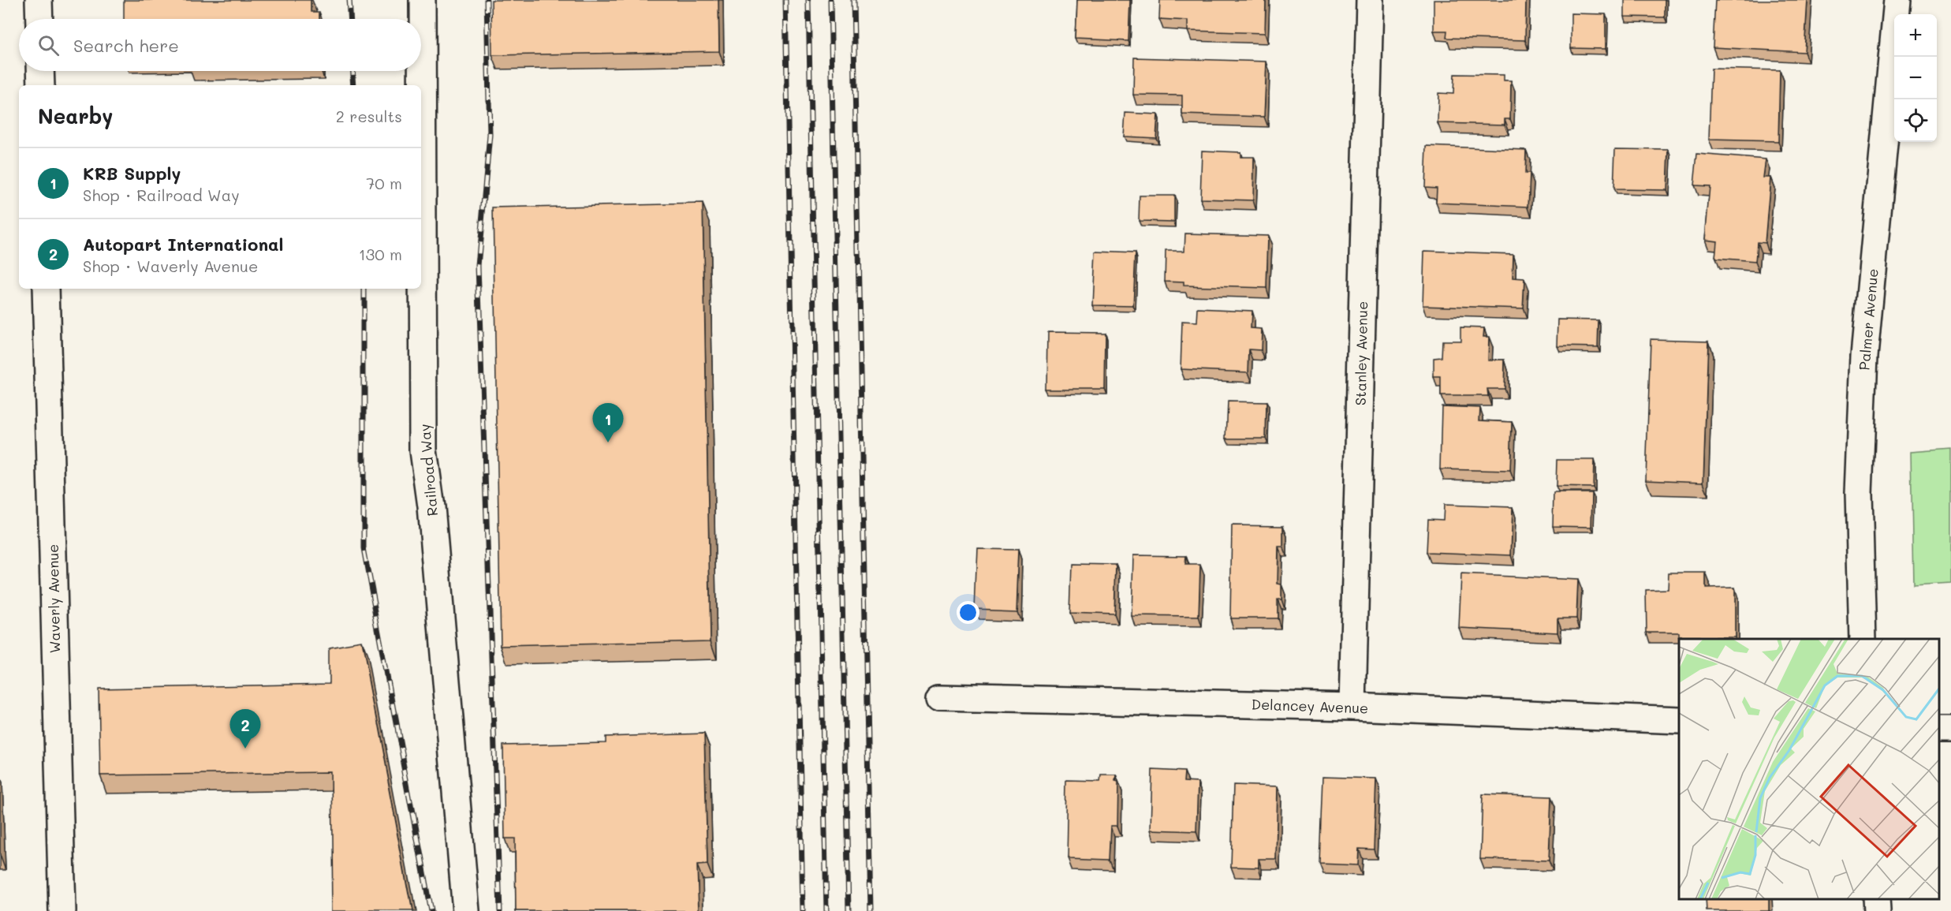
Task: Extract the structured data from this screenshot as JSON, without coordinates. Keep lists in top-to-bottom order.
{
  "streets": {
    "street": [
      "Palmer Avenue",
      "Stanley Avenue",
      "Railroad Way",
      "Waverly Avenue",
      "Delancey Avenue"
    ]
  },
  "crossings": [
    ["Stanley Avenue", "Delancey Avenue"]
  ],
  "page": {
    "map_buttons": ["+", "−"],
    "search": "Search here",
    "heading": ["Nearby", "2 results"],
    "list": [
      {
        "mark": "1",
        "name": "KRB Supply",
        "note": "Shop · Railroad Way",
        "value": "70 m"
      },
      {
        "mark": "2",
        "name": "Autopart International",
        "note": "Shop · Waverly Avenue",
        "value": "130 m"
      }
    ],
    "pins": ["1", "2"]
  }
}
